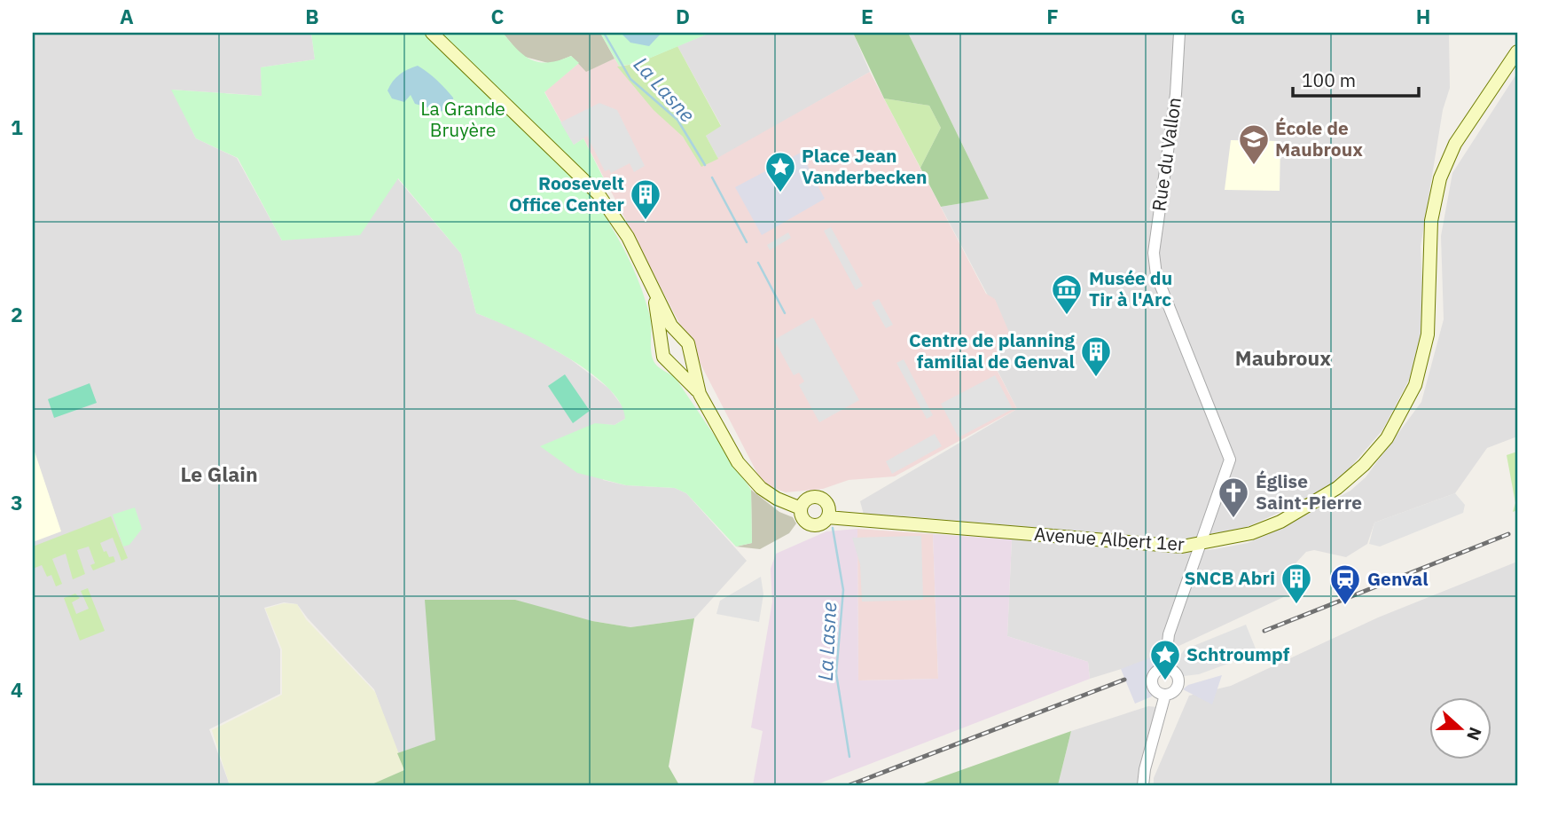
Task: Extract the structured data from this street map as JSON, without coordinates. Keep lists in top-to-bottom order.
{
  "streets": {
    "main road": ["Avenue Albert 1er"],
    "street": ["Rue du Vallon"]
  },
  "crossings": [
    ["Rue du Vallon", "Avenue Albert 1er"]
  ],
  "districts": ["Maubroux", "Le Glain"],
  "water": ["La Lasne"],
  "parks": ["La Grande Bruyère"],
  "places": {
    "school or university": ["École de Maubroux"],
    "place": ["Place Jean Vanderbecken", "Schtroumpf"],
    "building": ["Roosevelt Office Center", "Centre de planning familial de Genval", "SNCB Abri"],
    "museum": ["Musée du Tir à l'Arc"],
    "church": ["Église Saint-Pierre"],
    "station": ["Genval"]
  },
  "scale_bar": "100 m",
  "north": "right",
  "grid": {
    "columns": [
      "A",
      "B",
      "C",
      "D",
      "E",
      "F",
      "G",
      "H"
    ],
    "rows": [
      "1",
      "2",
      "3",
      "4"
    ]
  }
}
